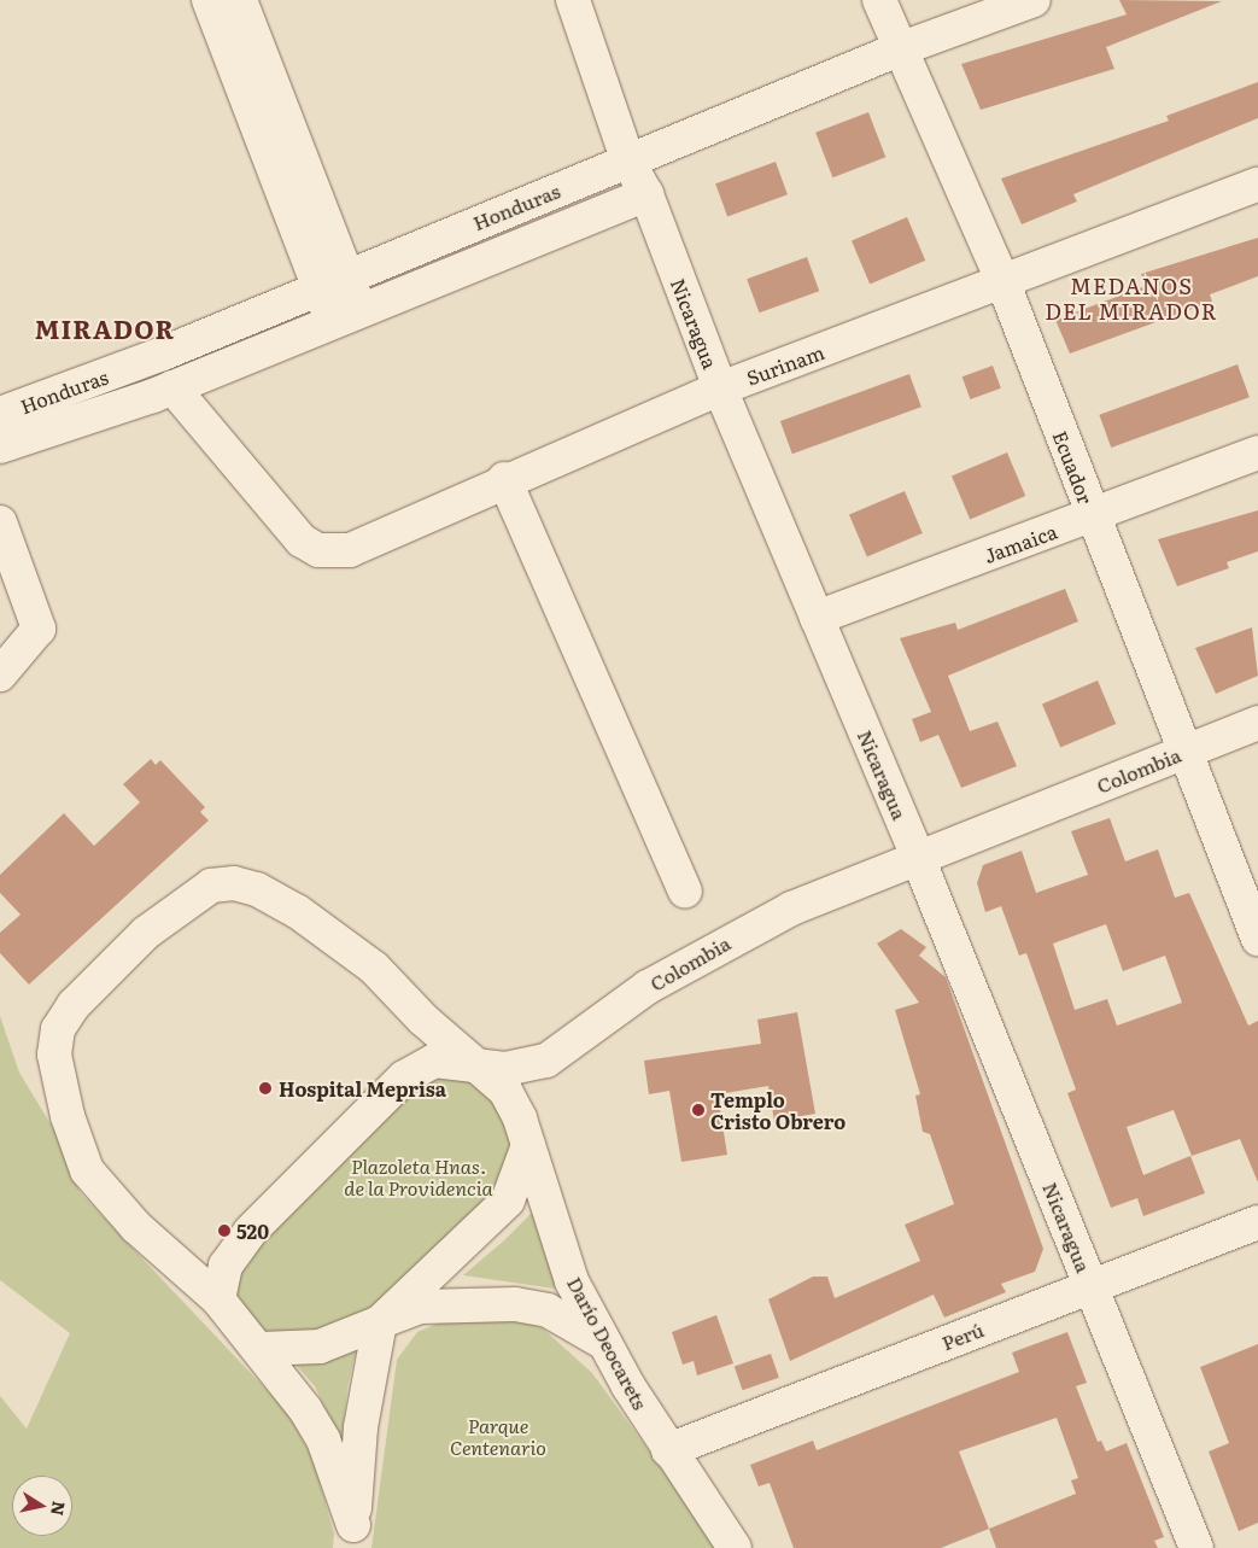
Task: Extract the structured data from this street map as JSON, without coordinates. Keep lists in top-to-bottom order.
{
  "streets": {
    "street": [
      "Honduras",
      "Nicaragua",
      "Surinam",
      "Ecuador",
      "Jamaica",
      "Colombia",
      "Perú",
      "Darío Deocarets"
    ]
  },
  "crossings": [
    ["Honduras", "Nicaragua"],
    ["Honduras", "Surinam"],
    ["Honduras", "Ecuador"],
    ["Nicaragua", "Surinam"],
    ["Nicaragua", "Jamaica"],
    ["Nicaragua", "Colombia"],
    ["Nicaragua", "Perú"],
    ["Surinam", "Ecuador"],
    ["Ecuador", "Jamaica"],
    ["Ecuador", "Colombia"],
    ["Colombia", "Darío Deocarets"],
    ["Perú", "Darío Deocarets"]
  ],
  "districts": ["MEDANOS DEL MIRADOR", "MIRADOR"],
  "parks": ["Plazoleta Hnas. de la Providencia", "Parque Centenario"],
  "places": ["Hospital Meprisa", "Templo Cristo Obrero", "520"],
  "north": "right"
}
